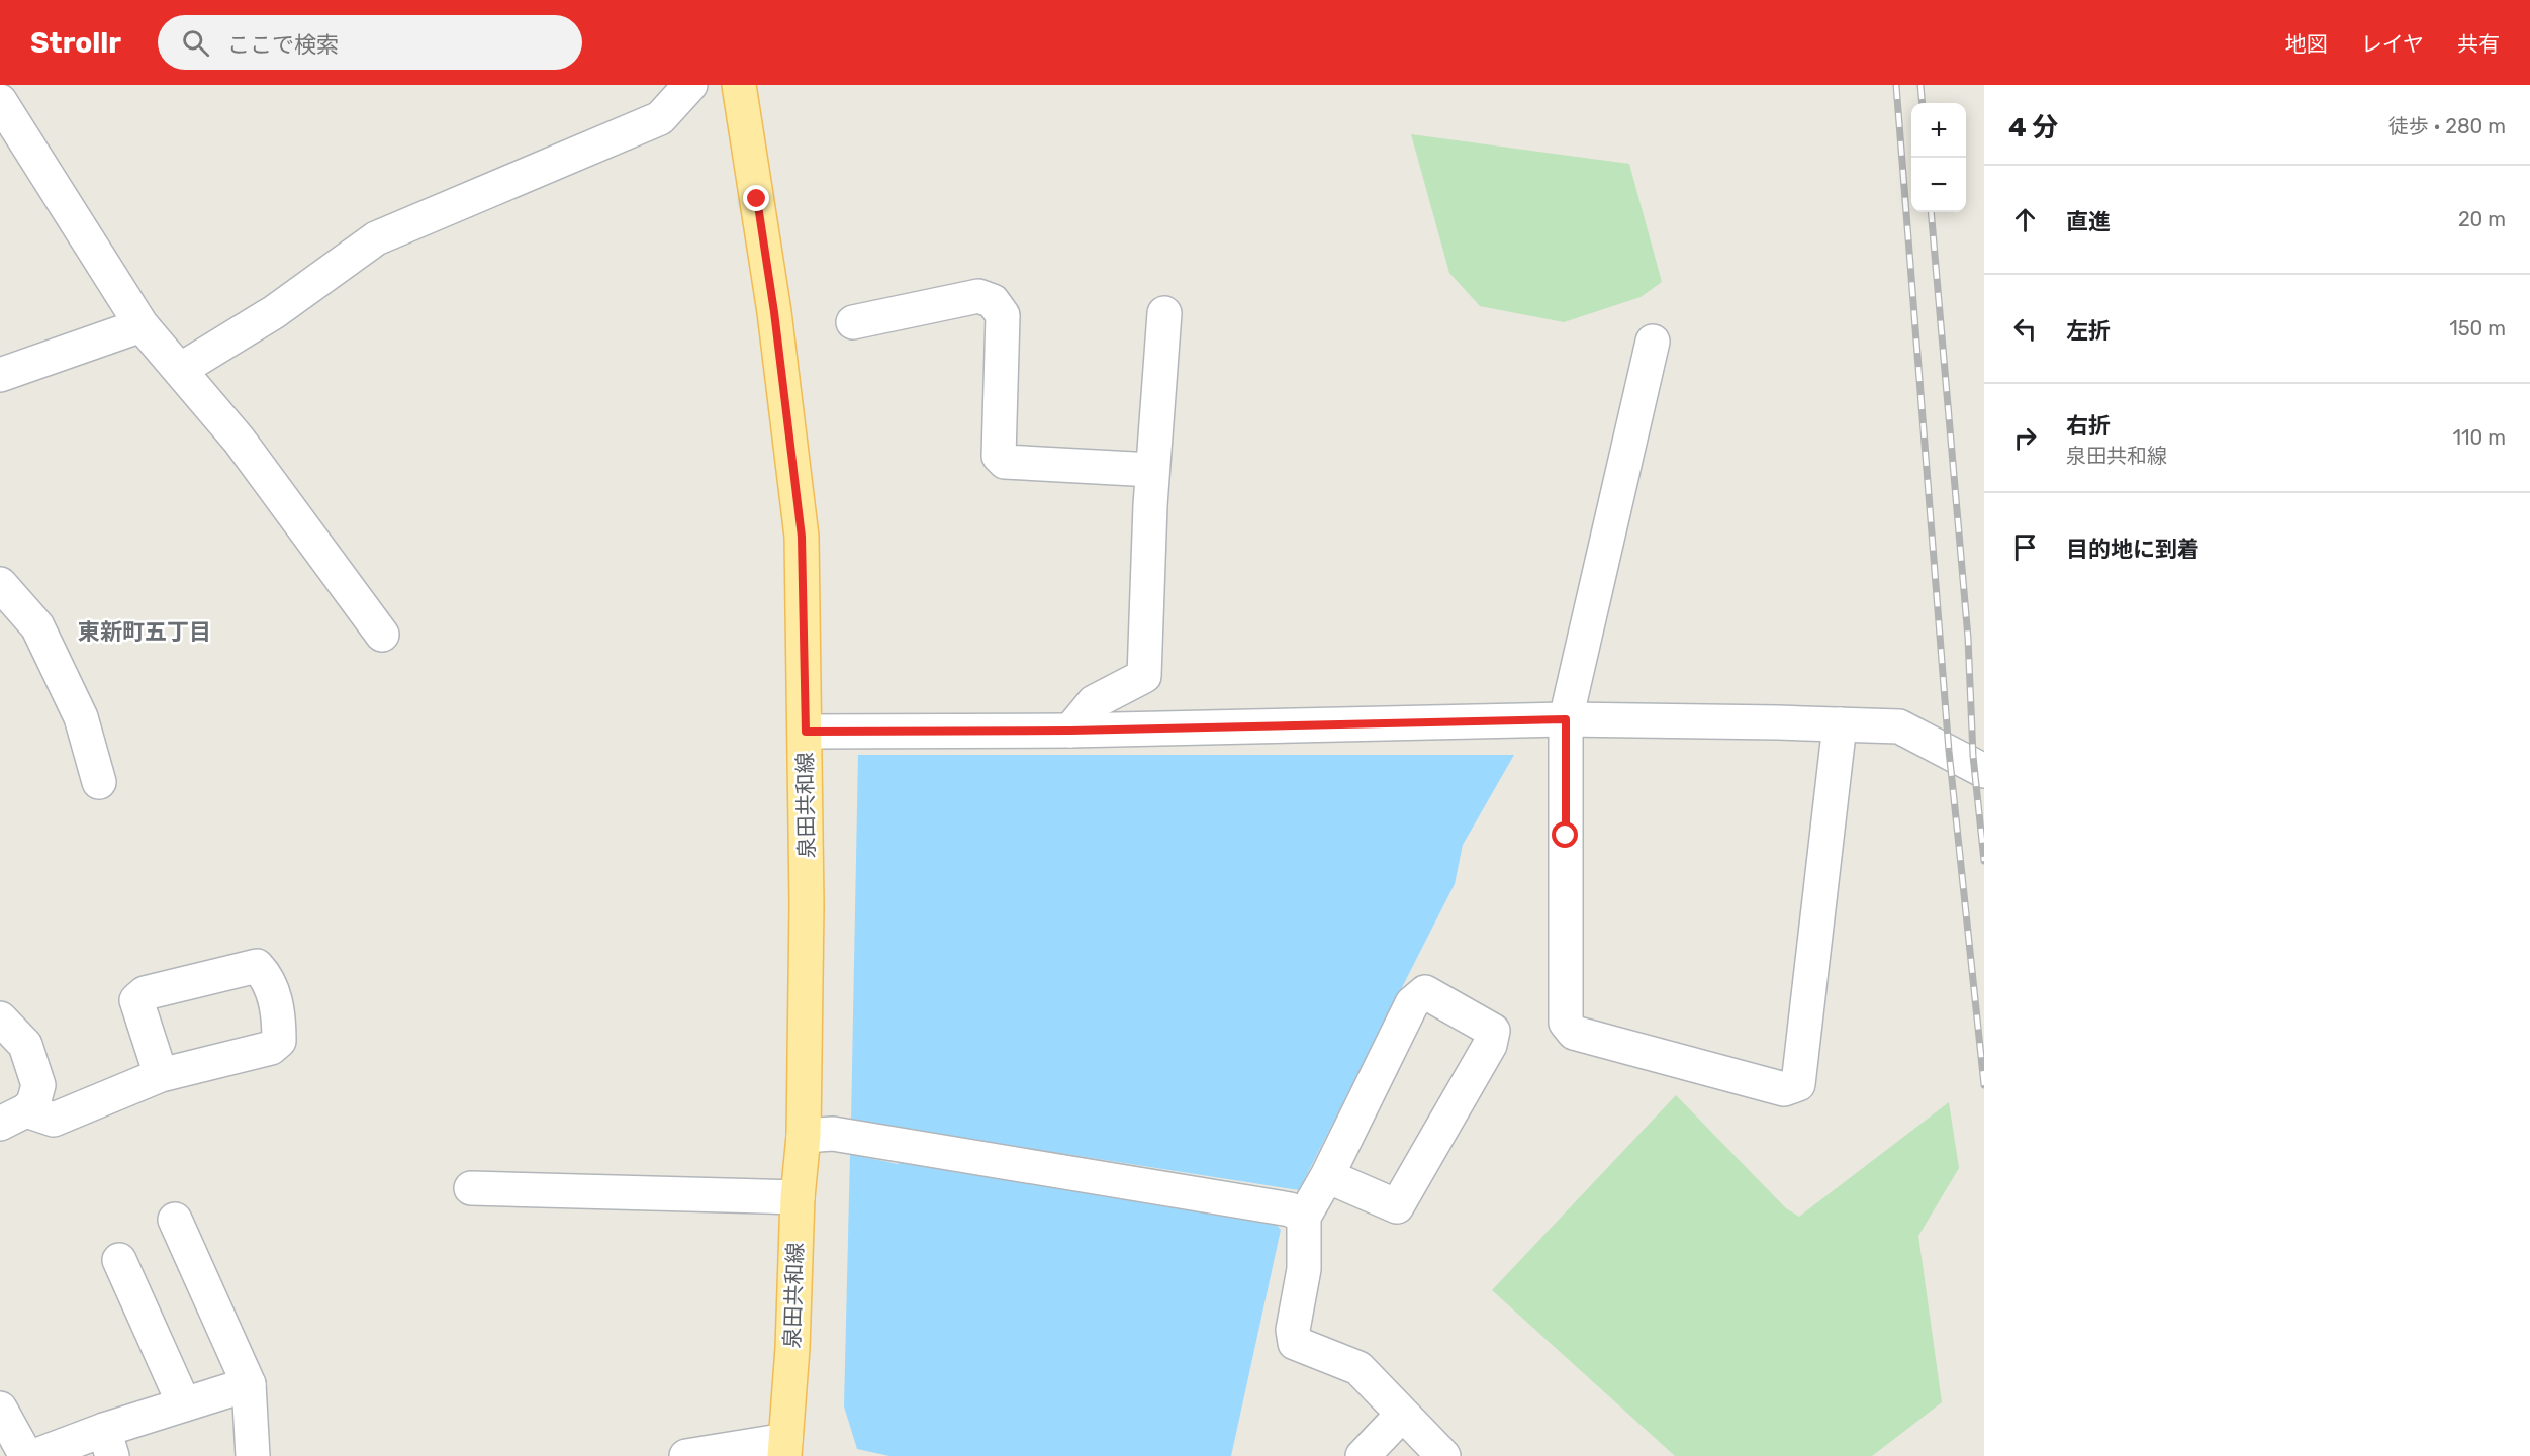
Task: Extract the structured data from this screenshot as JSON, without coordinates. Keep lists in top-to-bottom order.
{
  "streets": {
    "main road": ["泉田共和線"]
  },
  "districts": ["東新町五丁目"],
  "page": {
    "header": "Strollr",
    "search": "ここで検索",
    "nav": ["地図", "レイヤ", "共有"],
    "heading": ["4 分", "徒歩 · 280 m"],
    "map_buttons": ["+", "−"],
    "list": [
      ["直進", "20 m"],
      ["左折", "150 m"],
      ["右折", "泉田共和線", "110 m"],
      "目的地に到着"
    ]
  }
}
